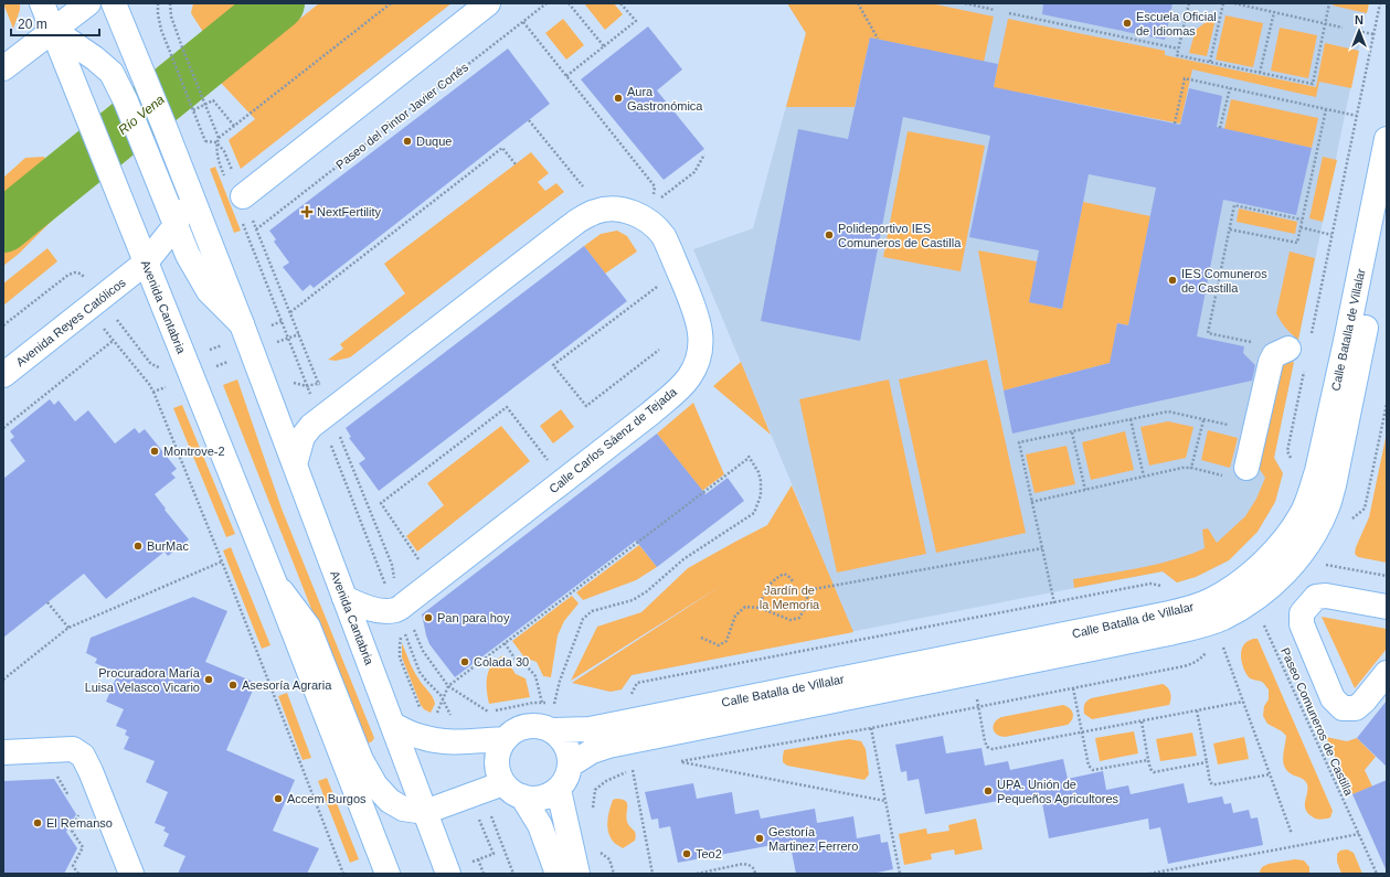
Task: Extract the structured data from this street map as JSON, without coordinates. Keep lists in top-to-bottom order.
{
  "streets": {
    "street": [
      "Avenida Cantabria",
      "Avenida Reyes Católicos",
      "Calle Batalla de Villalar",
      "Calle Carlos Sáenz de Tejada"
    ],
    "path": ["Paseo del Pintor Javier Cortés", "Paseo Comuneros de Castilla"]
  },
  "crossings": [
    ["Avenida Cantabria", "Avenida Reyes Católicos"],
    ["Avenida Cantabria", "Calle Carlos Sáenz de Tejada"]
  ],
  "water": ["Río Vena"],
  "parks": ["Jardín de la Memoria"],
  "places": {
    "other": [
      "Escuela Oficial de Idiomas",
      "Aura Gastronómica",
      "Duque",
      "Polideportivo IES Comuneros de Castilla",
      "IES Comuneros de Castilla",
      "Montrove-2",
      "BurMac",
      "Pan para hoy",
      "Colada 30",
      "Procuradora María Luisa Velasco Vicario",
      "Asesoría Agraria",
      "UPA. Unión de Pequeños Agricultores",
      "Accem Burgos",
      "El Remanso",
      "Gestoría Martinez Ferrero",
      "Teo2"
    ],
    "health": ["NextFertility"]
  },
  "scale_bar": "20 m",
  "north": "top"
}
